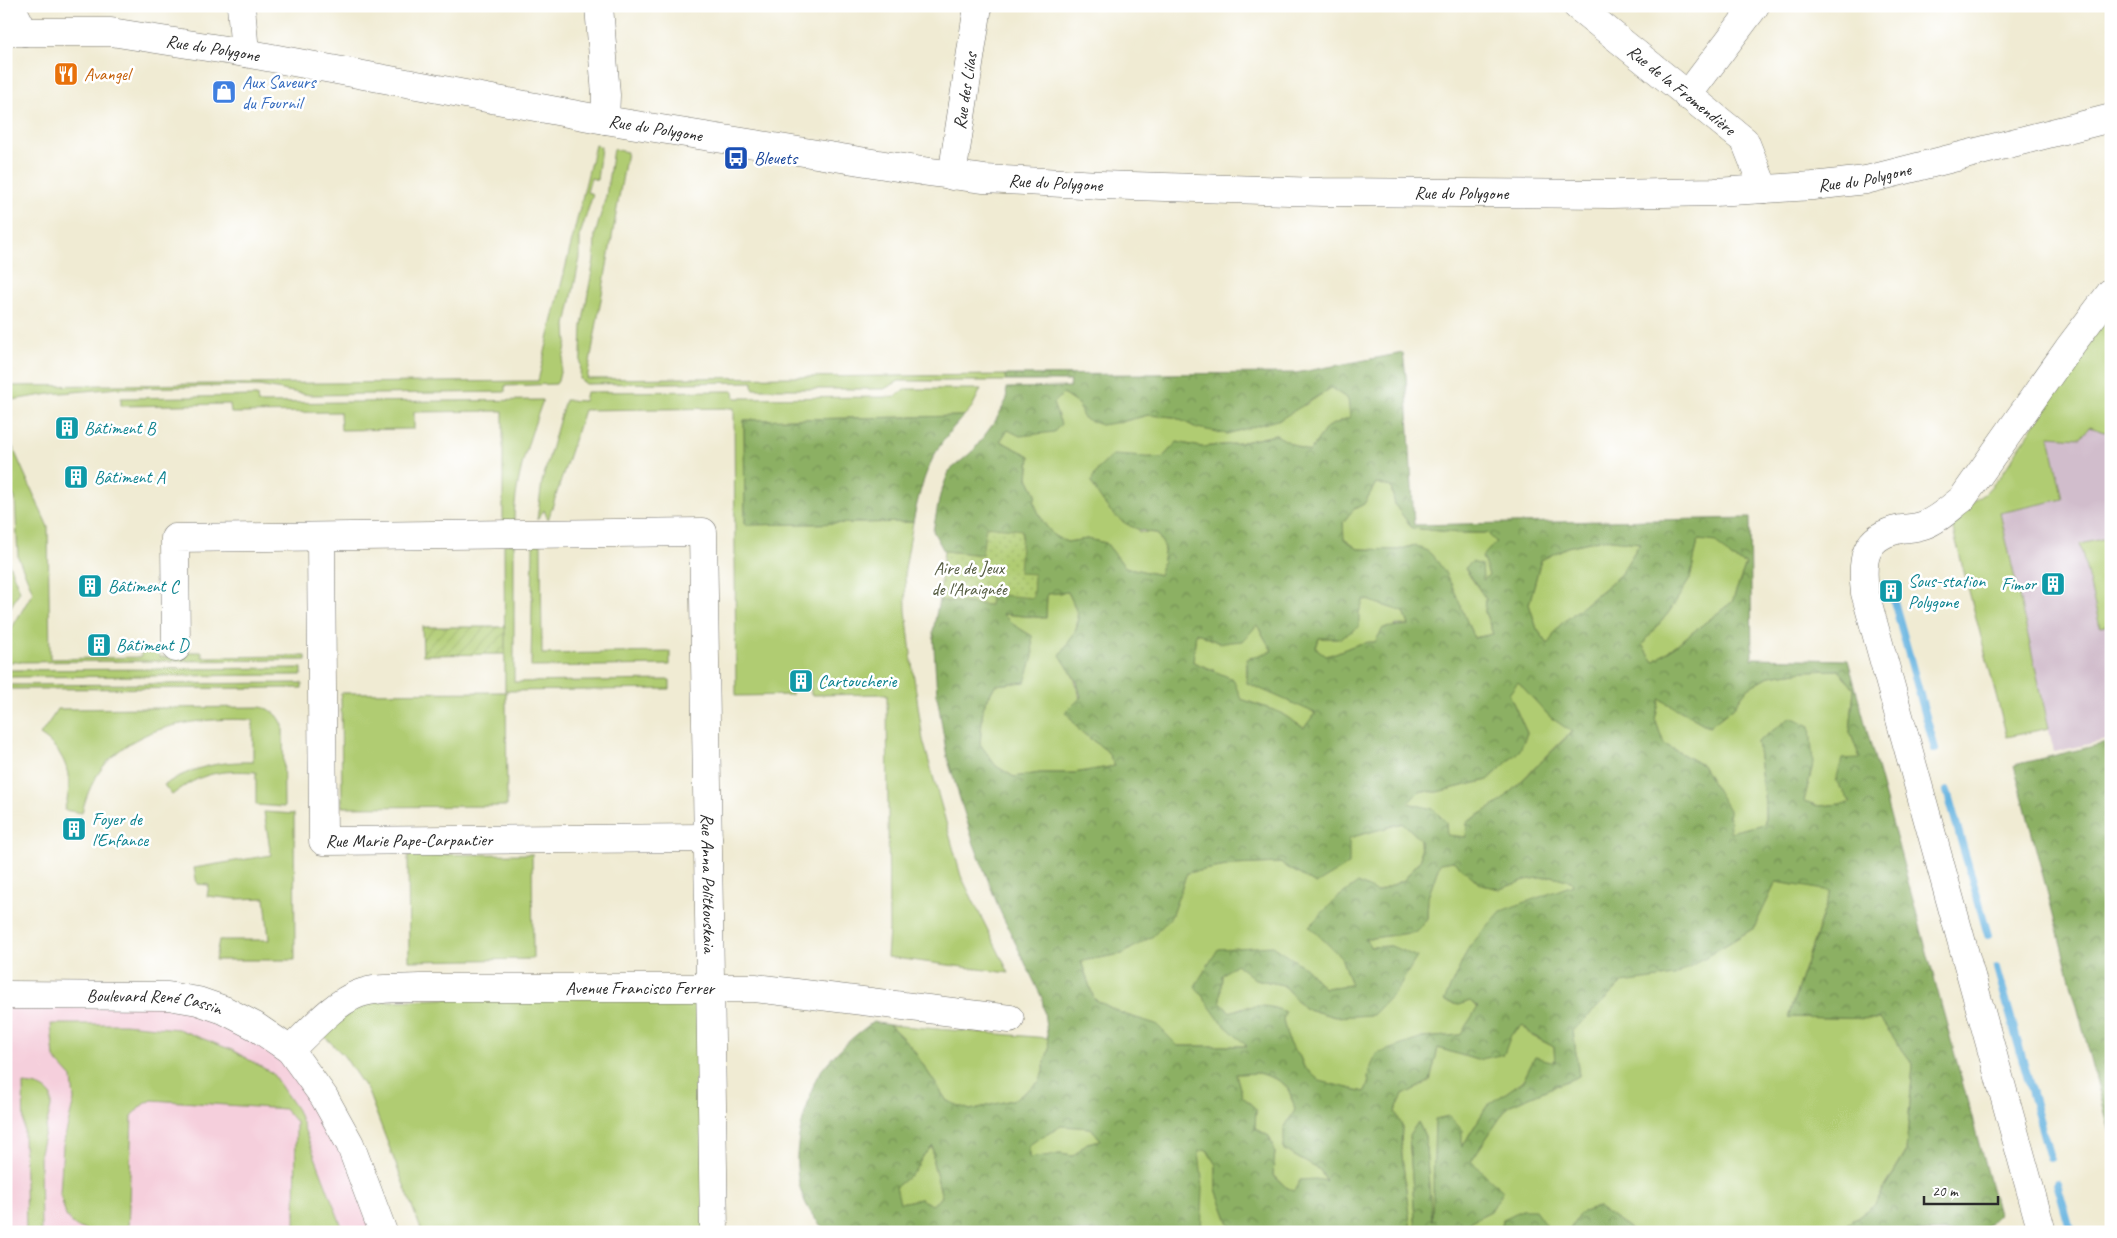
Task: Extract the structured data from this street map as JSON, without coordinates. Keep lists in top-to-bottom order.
{
  "streets": {
    "street": [
      "Rue du Polygone",
      "Rue de la Fromendière",
      "Rue des Lilas",
      "Rue Marie Pape-Carpantier",
      "Rue Anna Politkovskaia",
      "Avenue Francisco Ferrer",
      "Boulevard René Cassin"
    ]
  },
  "crossings": [
    ["Rue du Polygone", "Rue de la Fromendière"],
    ["Rue du Polygone", "Rue des Lilas"],
    ["Rue Marie Pape-Carpantier", "Rue Anna Politkovskaia"],
    ["Rue Anna Politkovskaia", "Avenue Francisco Ferrer"],
    ["Avenue Francisco Ferrer", "Boulevard René Cassin"]
  ],
  "parks": ["Aire de Jeux de l'Araignée"],
  "places": {
    "restaurant": ["Avangel"],
    "shop": ["Aux Saveurs du Fournil"],
    "bus stop": ["Bleuets"],
    "building": [
      "Bâtiment B",
      "Bâtiment A",
      "Fimor",
      "Bâtiment C",
      "Sous-station Polygone",
      "Bâtiment D",
      "Cartoucherie",
      "Foyer de l'Enfance"
    ]
  },
  "scale_bar": "20 m"
}
